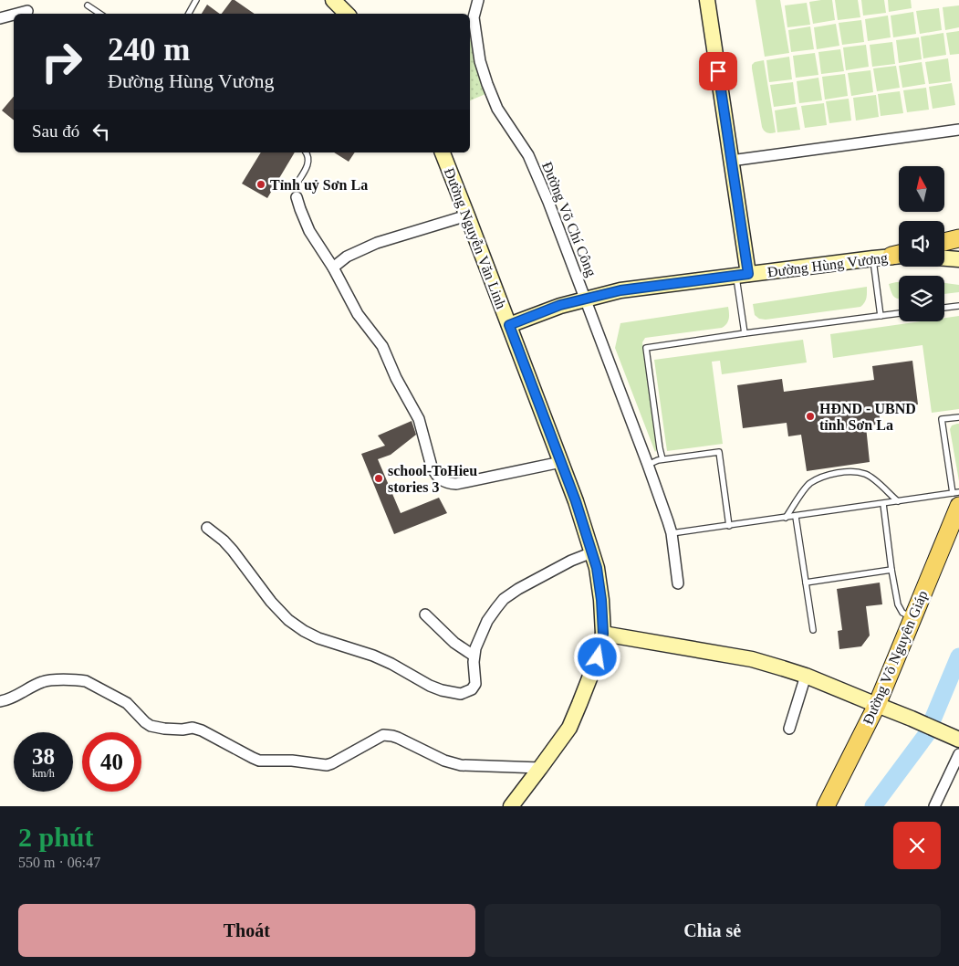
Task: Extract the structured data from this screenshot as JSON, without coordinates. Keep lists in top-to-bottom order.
{
  "streets": {
    "main road": ["Đường Võ Nguyên Giáp"],
    "street": ["Đường Võ Chí Công", "Đường Nguyễn Văn Linh", "Đường Hùng Vương"]
  },
  "crossings": [
    ["Đường Võ Chí Công", "Đường Hùng Vương"],
    ["Đường Nguyễn Văn Linh", "Đường Hùng Vương"]
  ],
  "places": ["Tỉnh uỷ Sơn La", "HĐND - UBND tỉnh Sơn La", "school-ToHieu stories 3"],
  "north": "top",
  "page": {
    "turn": ["240 m", "Đường Hùng Vương"],
    "then": "Sau đó",
    "speed": "38 km/h",
    "limit": "40",
    "heading": ["2 phút", "550 m · 06:47"],
    "buttons": ["Thoát", "Chia sẻ"]
  }
}
